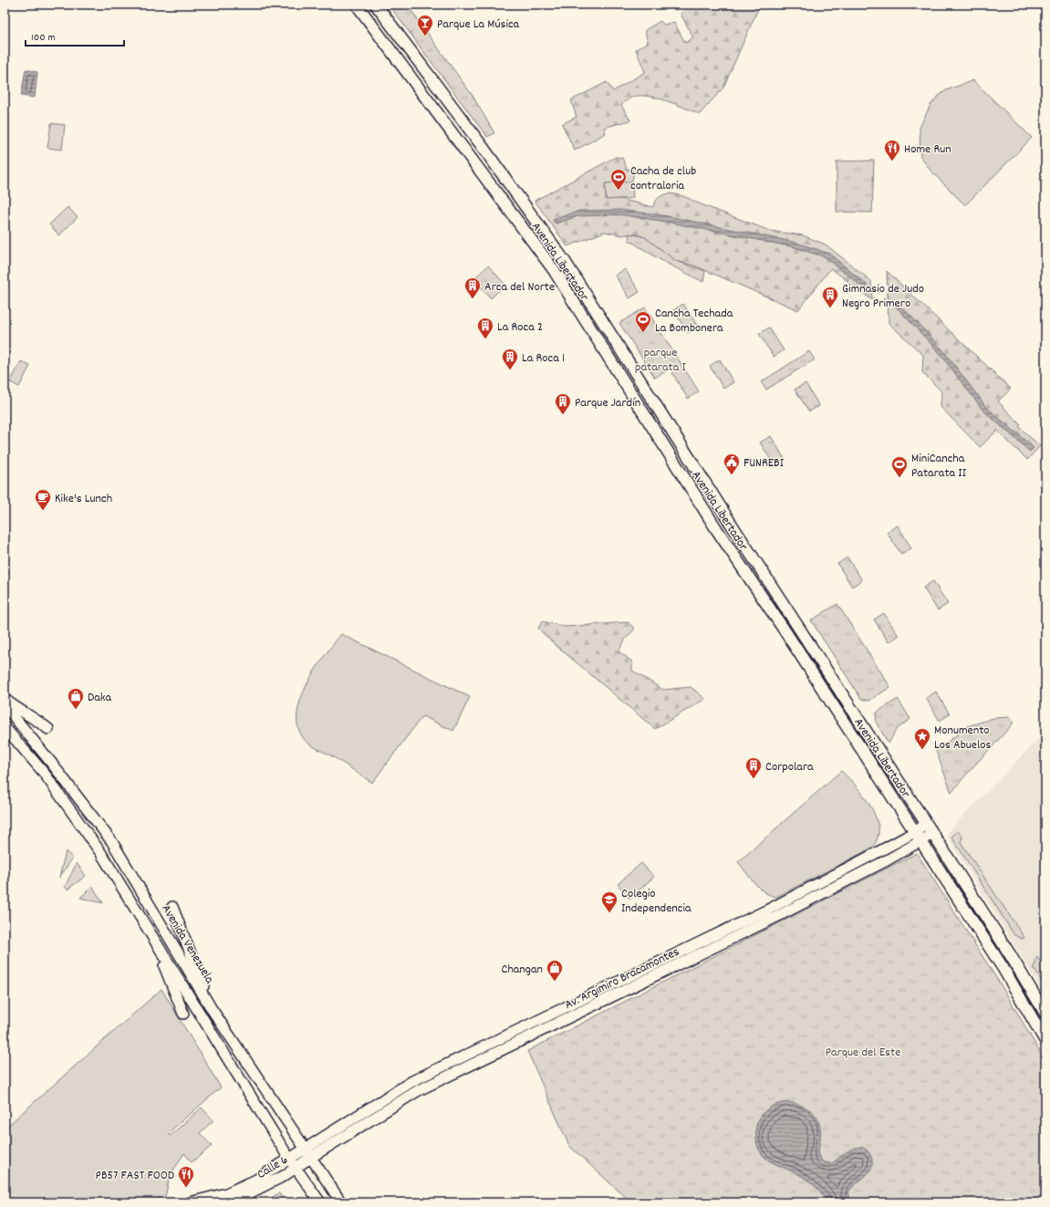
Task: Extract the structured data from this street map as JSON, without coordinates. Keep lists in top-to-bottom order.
{
  "streets": {
    "main road": ["Avenida Libertador"],
    "street": ["Avenida Venezuela", "Av. Argimiro Bracamontes", "Calle 6"]
  },
  "crossings": [
    ["Avenida Libertador", "Av. Argimiro Bracamontes"],
    ["Avenida Venezuela", "Calle 6"],
    ["Av. Argimiro Bracamontes", "Calle 6"]
  ],
  "parks": ["parque patarata I", "Parque del Este"],
  "places": {
    "bar": ["Parque La Música"],
    "restaurant": ["Home Run", "PB57 FAST FOOD"],
    "sports": ["Cacha de club contraloria", "Cancha Techada La Bombonera", "MiniCancha Patarata II"],
    "building": [
      "Arca del Norte",
      "Gimnasio de Judo Negro Primero",
      "La Roca 2",
      "La Roca 1",
      "Parque Jardín",
      "Corpolara"
    ],
    "public building": ["FUNREBI"],
    "cafe": ["Kike's Lunch"],
    "shop": ["Daka", "Changan"],
    "place": ["Monumento Los Abuelos"],
    "school or university": ["Colegio Independencia"]
  },
  "scale_bar": "100 m"
}
